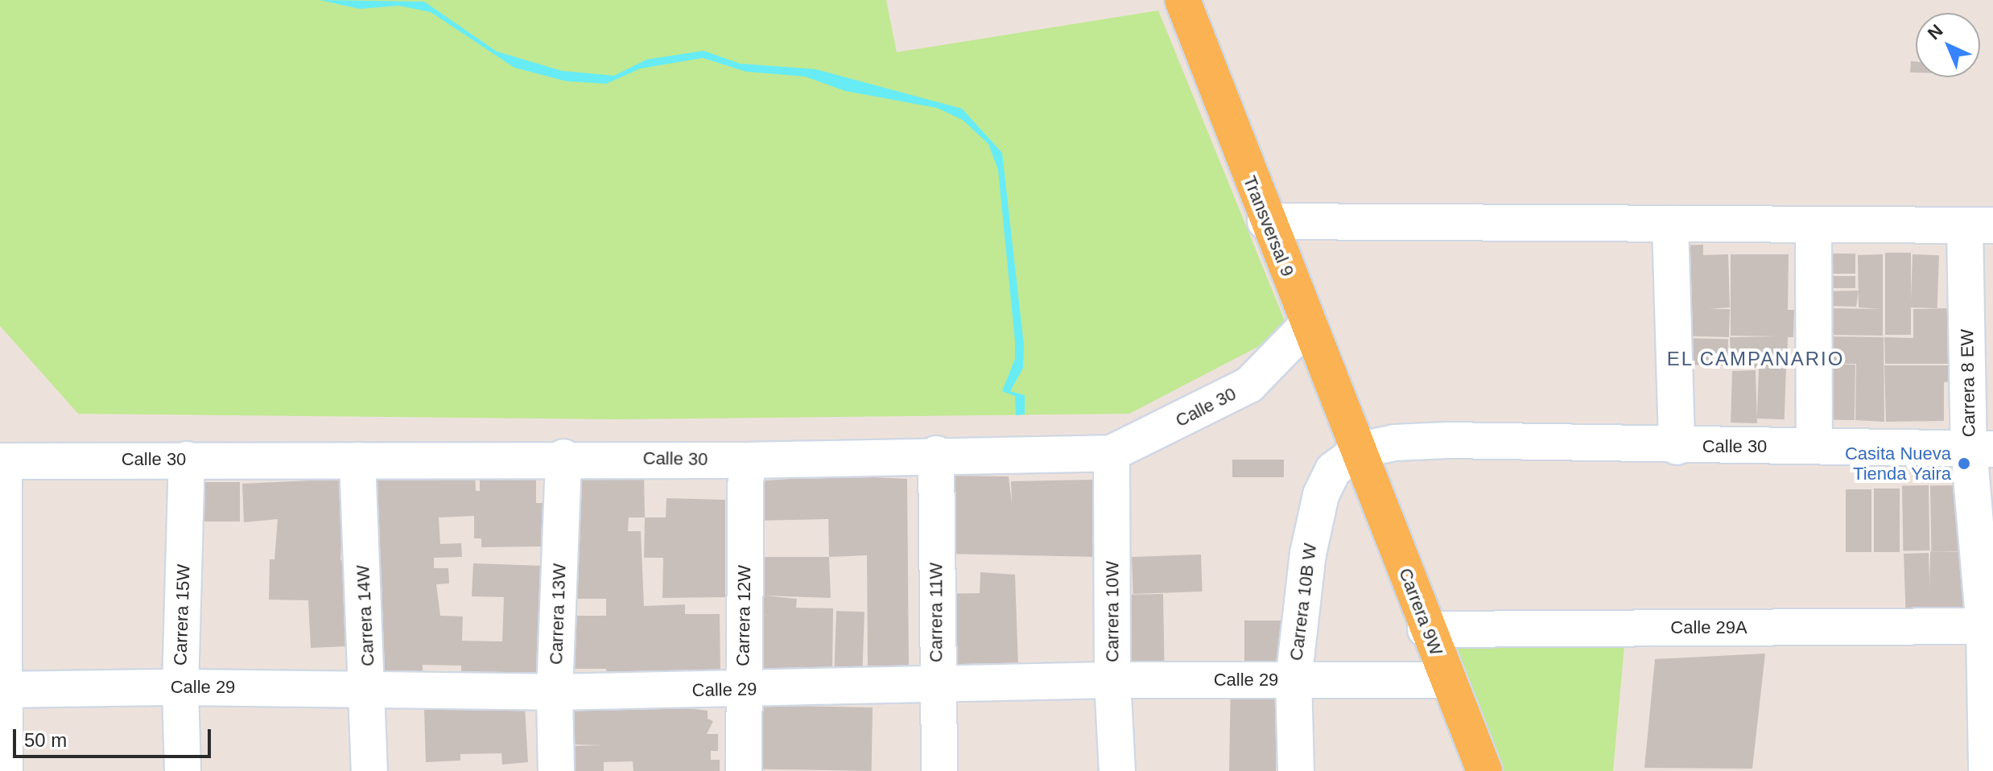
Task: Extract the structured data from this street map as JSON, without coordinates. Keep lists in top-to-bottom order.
{
  "streets": {
    "main road": ["Transversal 9", "Carrera 9W"],
    "street": [
      "Carrera 8 EW",
      "Calle 30",
      "Carrera 10B W",
      "Carrera 10W",
      "Carrera 11W",
      "Carrera 13W",
      "Carrera 15W",
      "Carrera 14W",
      "Carrera 12W",
      "Calle 29A",
      "Calle 29"
    ]
  },
  "crossings": [
    ["Transversal 9", "Calle 30"],
    ["Transversal 9", "Carrera 10B W"],
    ["Transversal 9", "Carrera 9W"],
    ["Carrera 8 EW", "Calle 30"],
    ["Carrera 8 EW", "Calle 29A"],
    ["Calle 30", "Carrera 10B W"],
    ["Calle 30", "Carrera 10W"],
    ["Calle 30", "Carrera 9W"],
    ["Calle 30", "Carrera 11W"],
    ["Calle 30", "Carrera 13W"],
    ["Calle 30", "Carrera 15W"],
    ["Calle 30", "Carrera 14W"],
    ["Calle 30", "Carrera 12W"],
    ["Carrera 10B W", "Carrera 9W"],
    ["Carrera 10B W", "Calle 29"],
    ["Carrera 10W", "Calle 29"],
    ["Carrera 9W", "Calle 29A"],
    ["Carrera 9W", "Calle 29"],
    ["Carrera 11W", "Calle 29"],
    ["Carrera 13W", "Calle 29"],
    ["Carrera 15W", "Calle 29"],
    ["Carrera 14W", "Calle 29"],
    ["Carrera 12W", "Calle 29"]
  ],
  "districts": ["EL CAMPANARIO"],
  "places": ["Casita Nueva Tienda Yaira"],
  "scale_bar": "50 m",
  "north": "top left"
}
